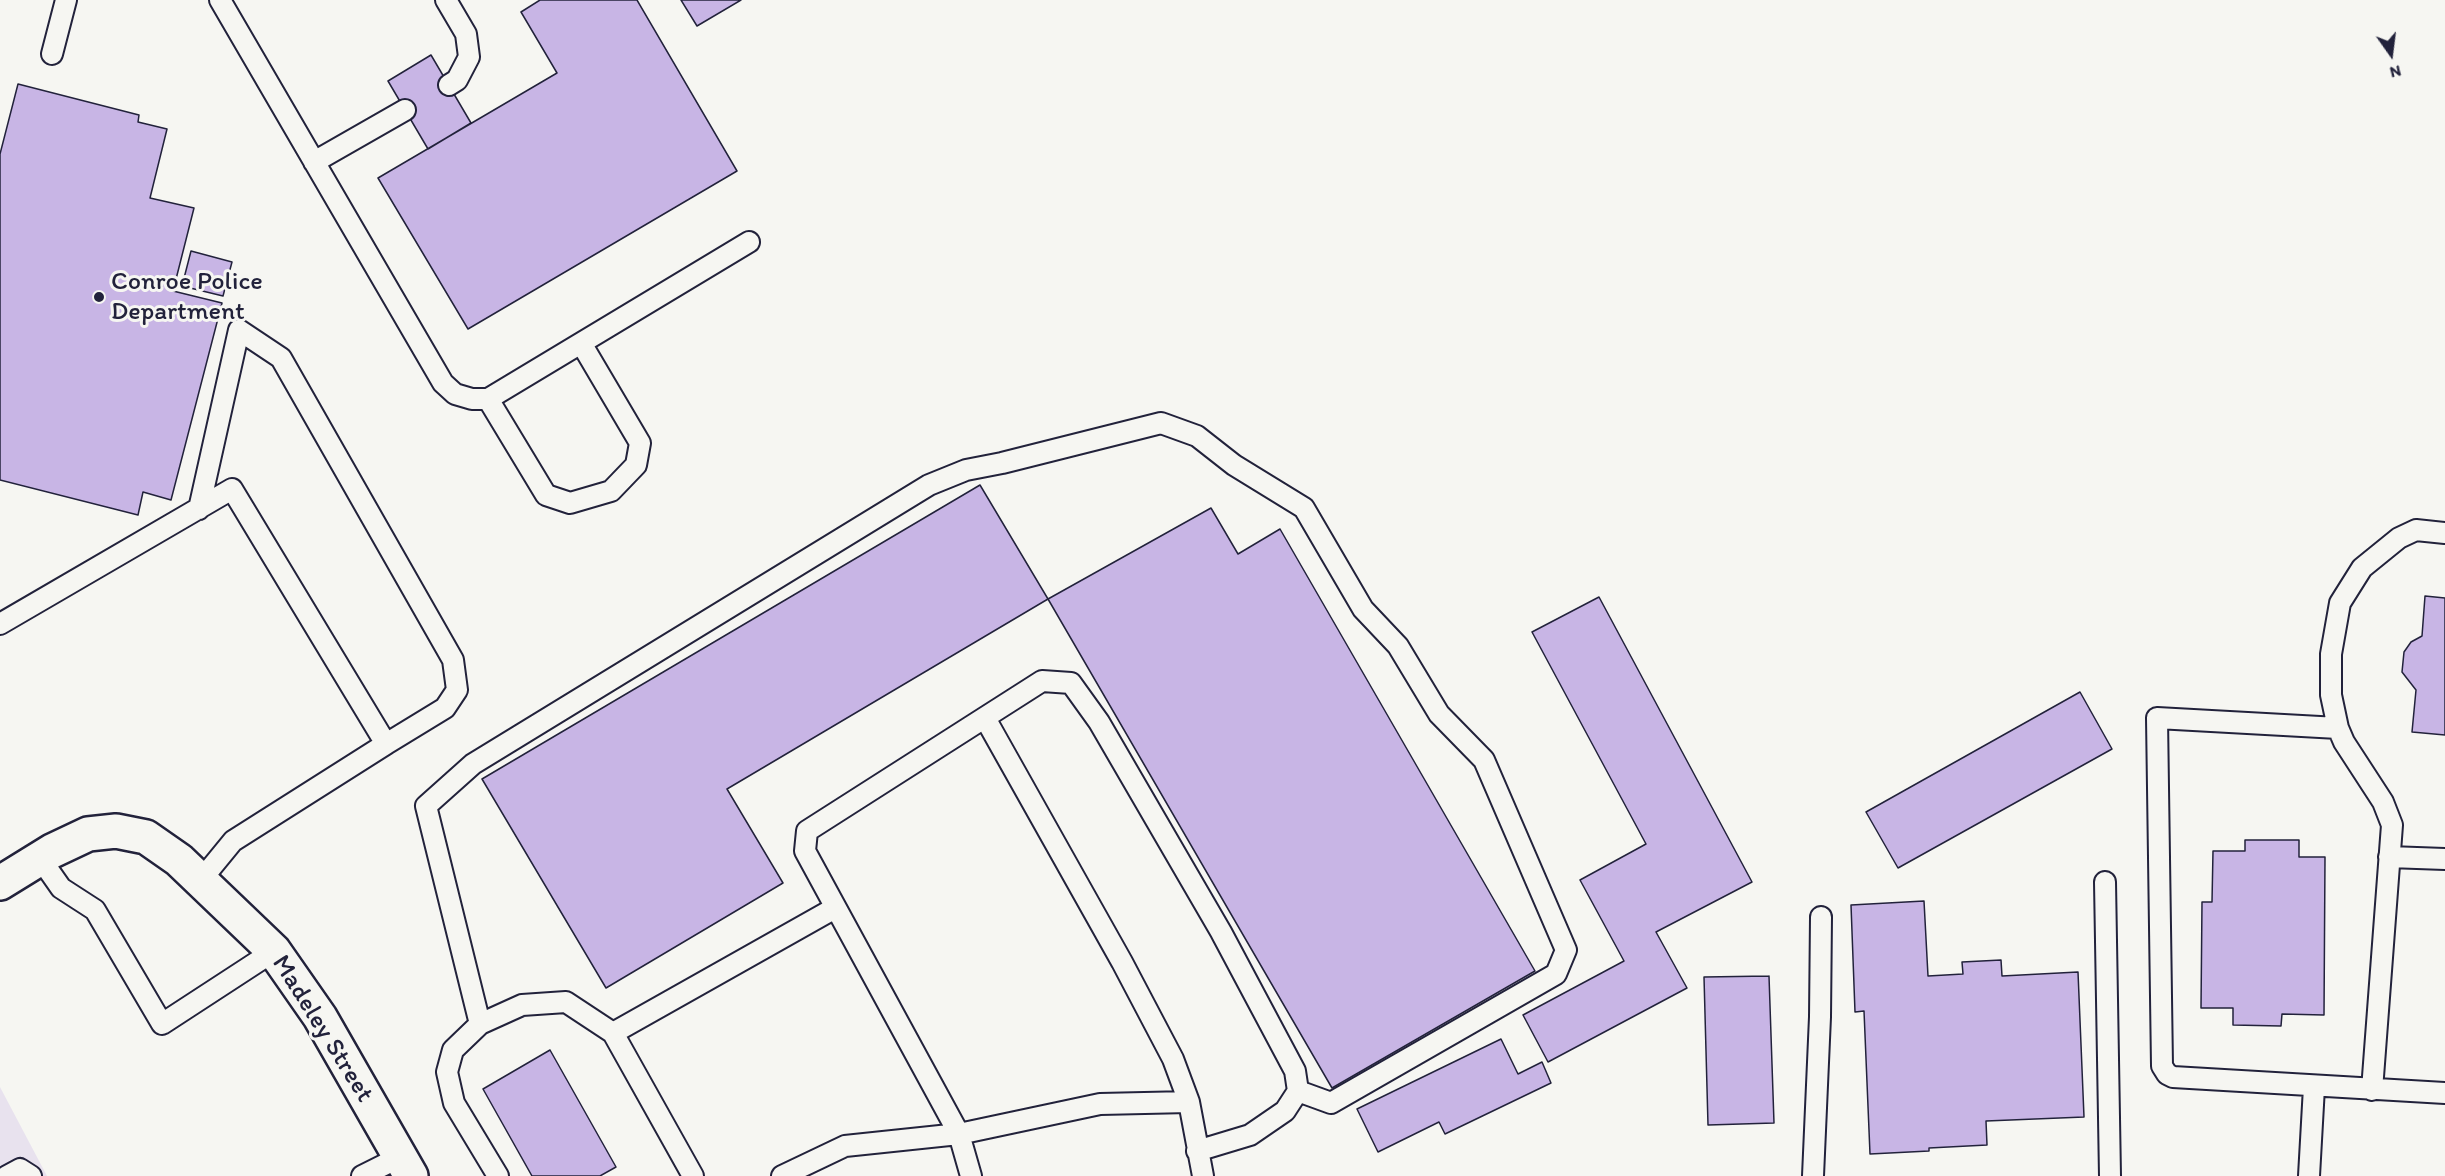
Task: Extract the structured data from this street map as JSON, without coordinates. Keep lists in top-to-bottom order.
{
  "streets": {
    "street": ["Madeley Street"]
  },
  "places": ["Conroe Police Department"],
  "north": "bottom"
}
